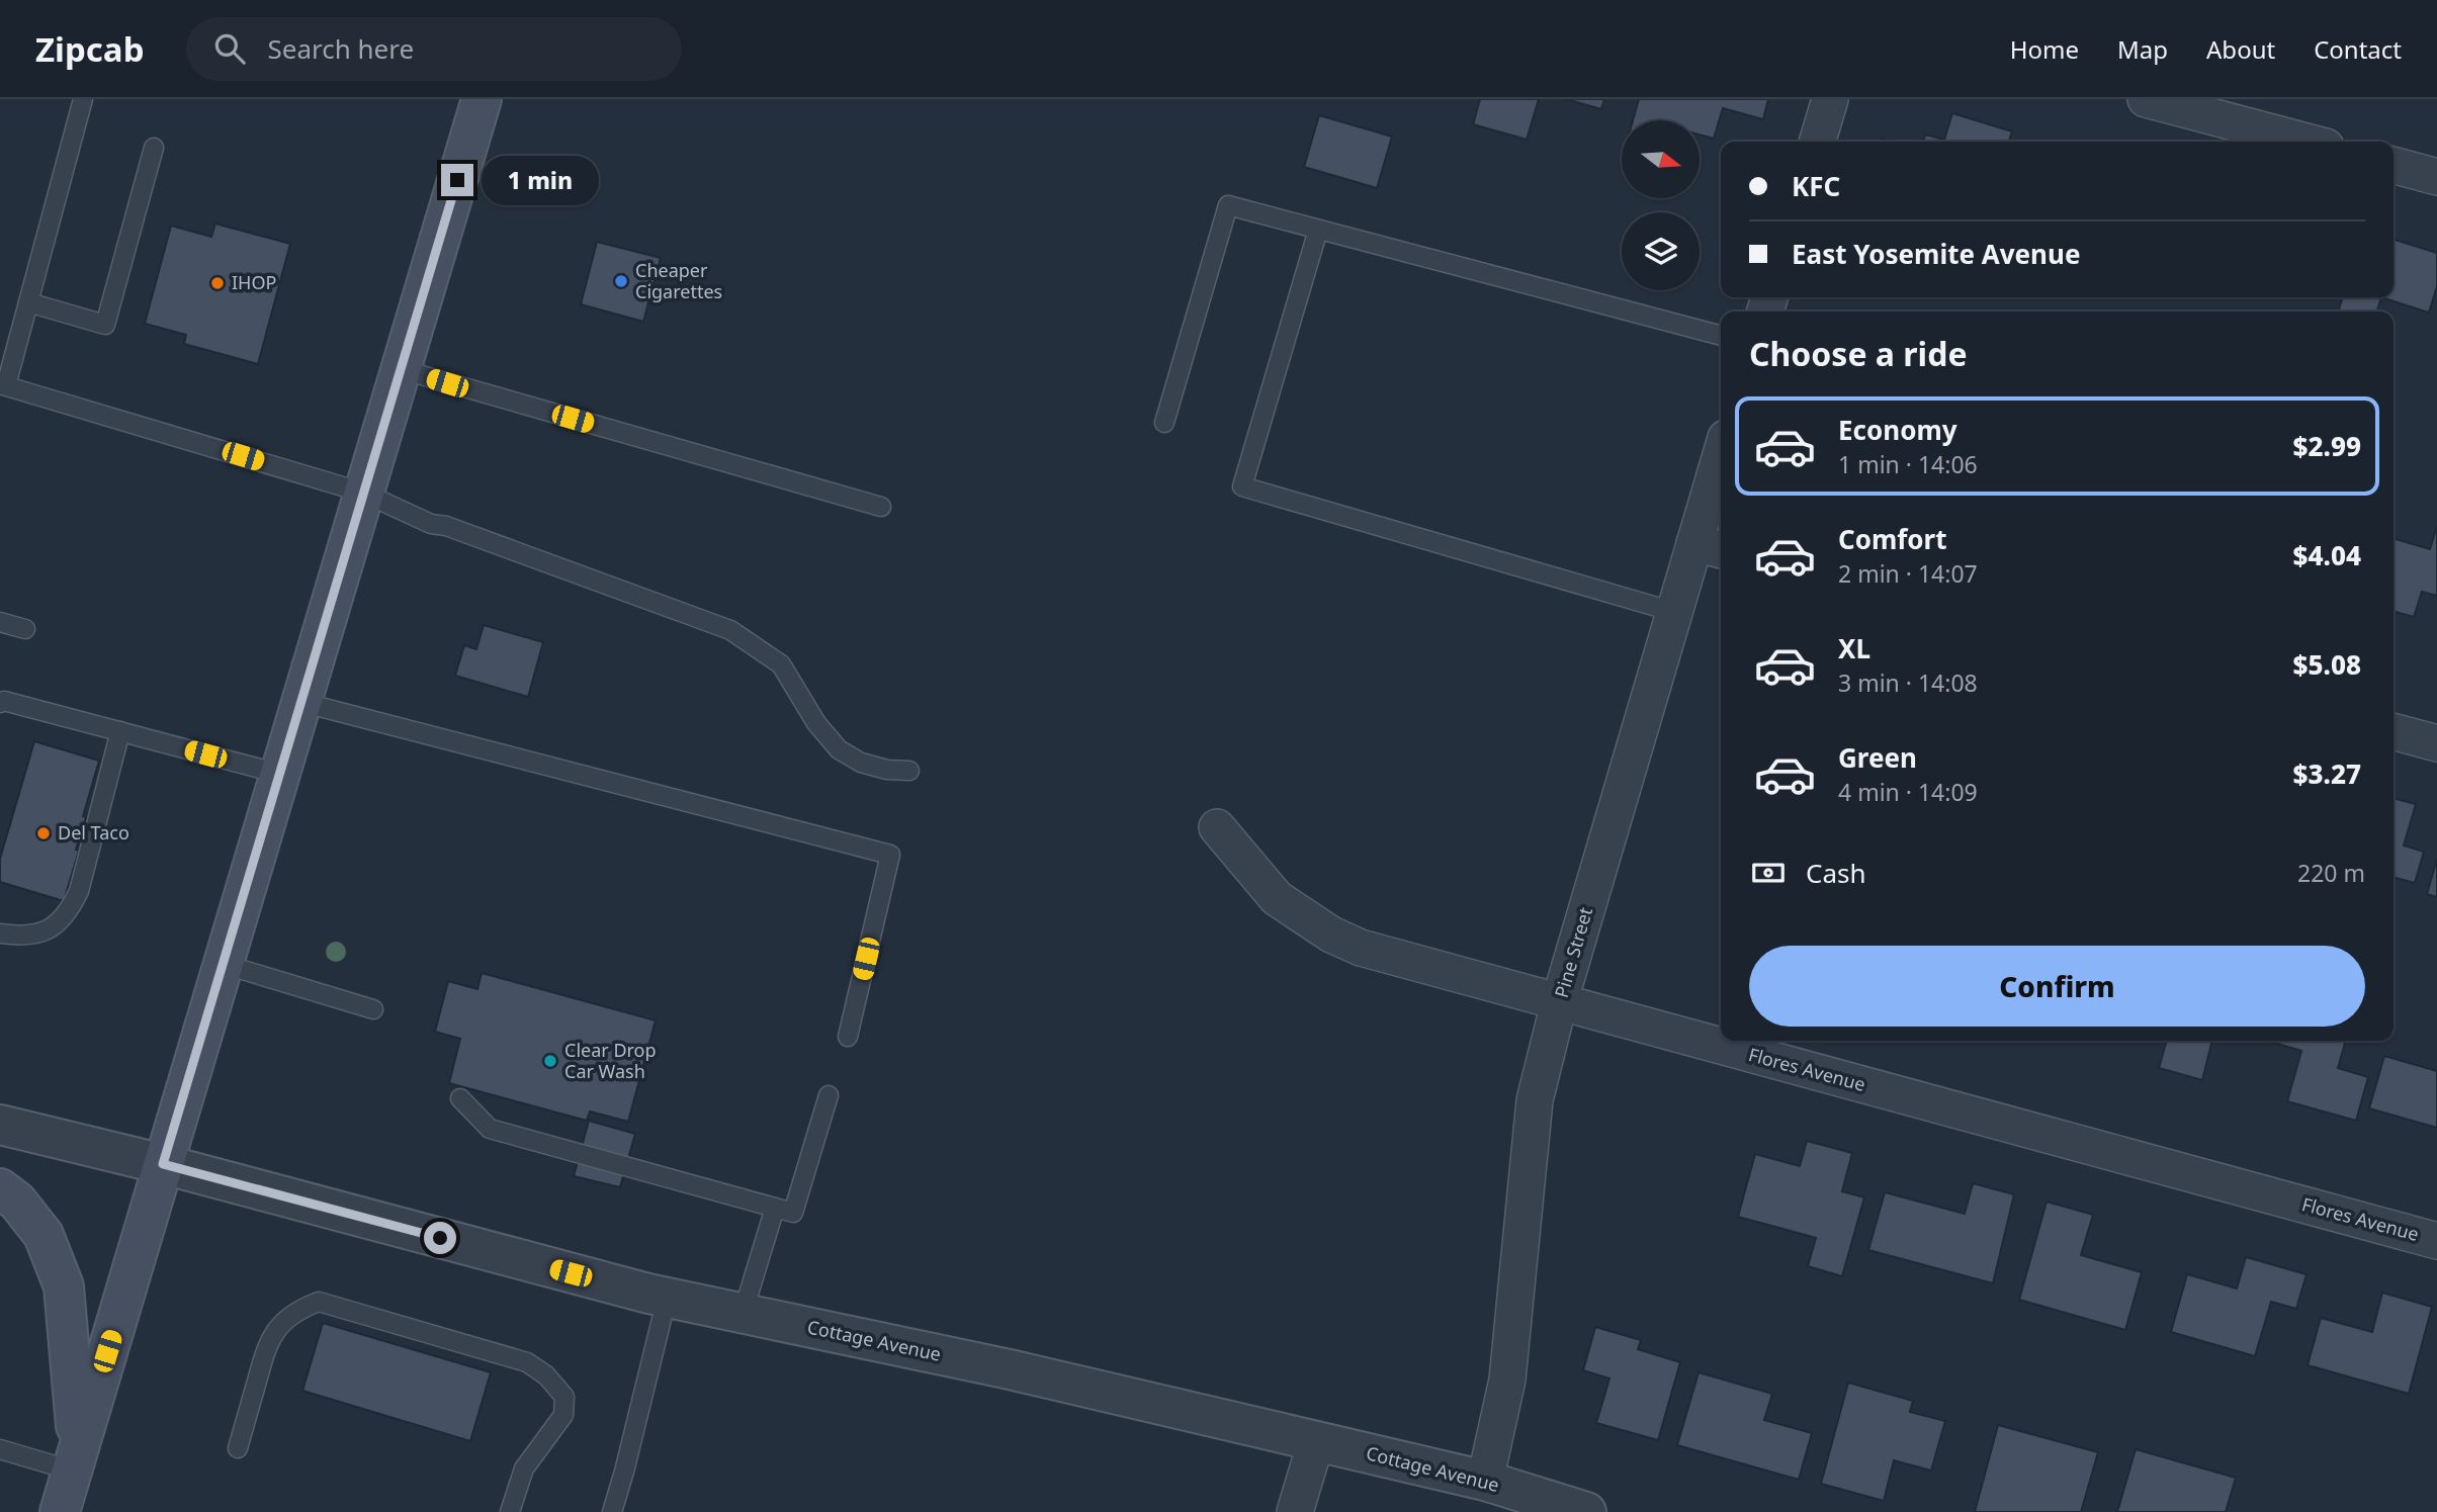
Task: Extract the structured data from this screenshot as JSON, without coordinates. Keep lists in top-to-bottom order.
{
  "streets": {
    "street": ["Pine Street", "Flores Avenue", "Cottage Avenue"]
  },
  "crossings": [
    ["Pine Street", "Flores Avenue"],
    ["Pine Street", "Cottage Avenue"]
  ],
  "places": [
    "Cheaper Cigarettes",
    "IHOP",
    "Del Taco",
    "Clear Drop Car Wash"
  ],
  "north": "right",
  "page": {
    "header": "Zipcab",
    "search": "Search here",
    "nav": [
      "Home",
      "Map",
      "About",
      "Contact"
    ],
    "banner": ["KFC", "East Yosemite Avenue"],
    "bubble": "1 min",
    "heading": "Choose a ride",
    "list": [
      {
        "name": "Economy",
        "note": "1 min · 14:06",
        "value": "$2.99"
      },
      {
        "name": "Comfort",
        "note": "2 min · 14:07",
        "value": "$4.04"
      },
      {
        "name": "XL",
        "note": "3 min · 14:08",
        "value": "$5.08"
      },
      {
        "name": "Green",
        "note": "4 min · 14:09",
        "value": "$3.27"
      }
    ],
    "pay": ["Cash", "220 m"],
    "buttons": "Confirm"
  }
}
